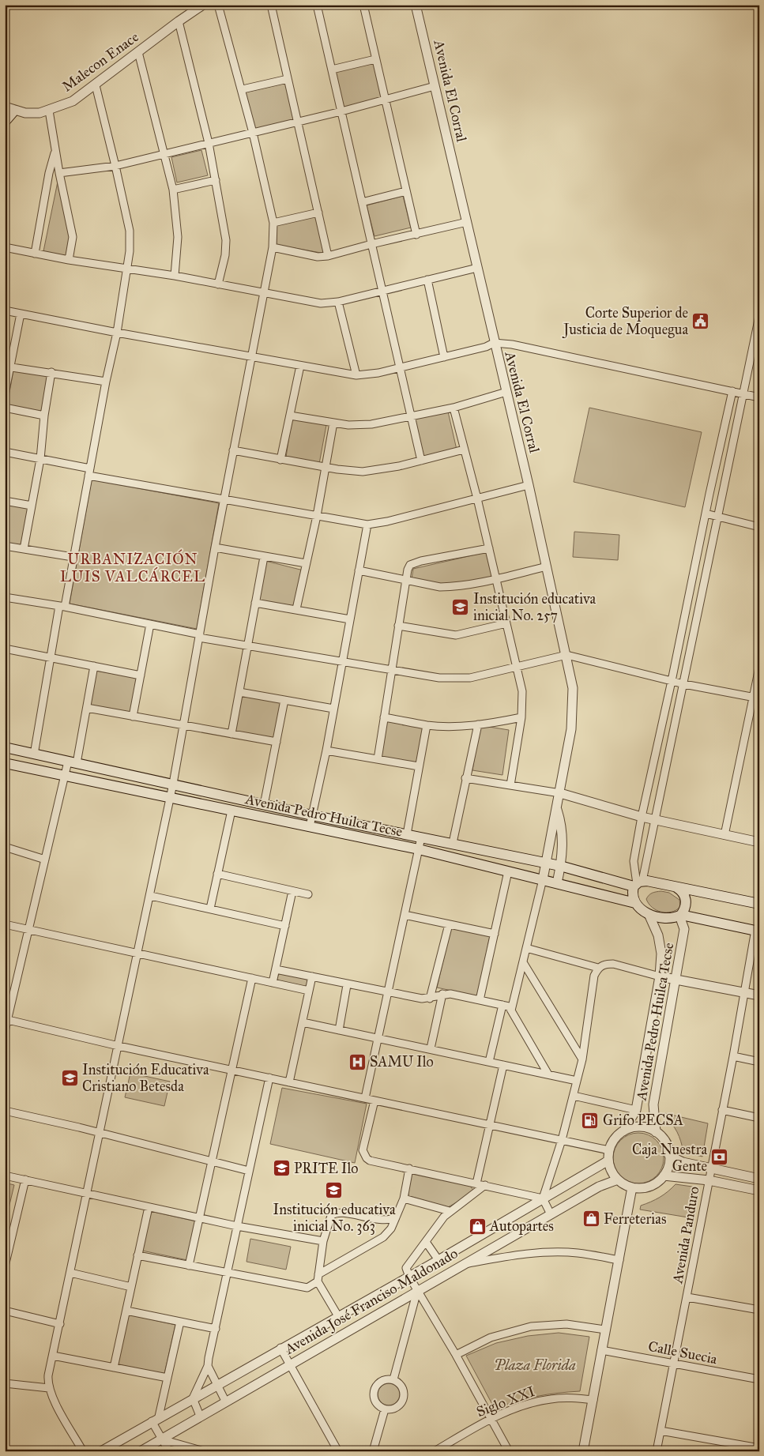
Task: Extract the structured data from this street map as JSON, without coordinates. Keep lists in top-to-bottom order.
{
  "streets": {
    "main road": ["Avenida Pedro Huilca Tecse"],
    "street": [
      "Malecon Enace",
      "Avenida El Corral",
      "Avenida Panduro",
      "Avenida José Franciso Maldonado",
      "Calle Suecia",
      "Siglo XXI"
    ]
  },
  "crossings": [
    ["Avenida El Corral", "Avenida Pedro Huilca Tecse"],
    ["Avenida Pedro Huilca Tecse", "Avenida José Franciso Maldonado"],
    ["Avenida Panduro", "Calle Suecia"]
  ],
  "districts": ["URBANIZACIÓN LUIS VALCÁRCEL"],
  "parks": ["Plaza Florida"],
  "places": {
    "public building": ["Corte Superior de Justicia de Moquegua"],
    "school or university": [
      "Institución educativa inicial No. 257",
      "Institución Educativa Cristiano Betesda",
      "PRITE Ilo",
      "Institución educativa inicial No. 363"
    ],
    "hospital": ["SAMU Ilo"],
    "fuel station": ["Grifo PECSA"],
    "bank": ["Caja Nuestra Gente"],
    "shop": ["Ferreterias", "Autopartes"]
  }
}
